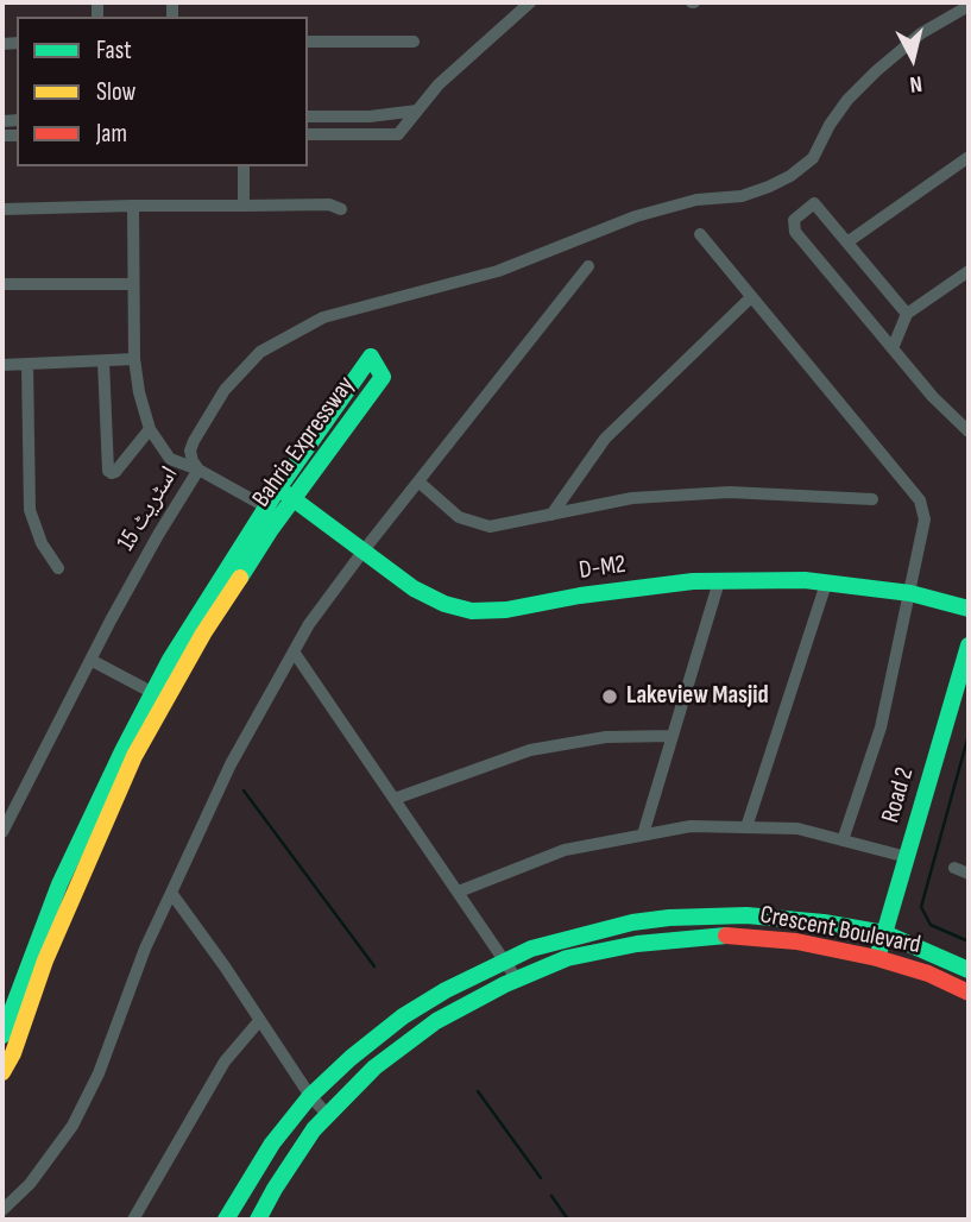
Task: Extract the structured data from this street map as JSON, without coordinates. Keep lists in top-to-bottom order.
{
  "streets": {
    "street": [
      "Bahria Expressway",
      "اسٹریٹ 15",
      "D-M2",
      "Road 2",
      "Crescent Boulevard"
    ]
  },
  "crossings": [
    ["Bahria Expressway", "D-M2"],
    ["Road 2", "Crescent Boulevard"]
  ],
  "places": ["Lakeview Masjid"],
  "legend": ["Fast", "Slow", "Jam"],
  "north": "bottom"
}
